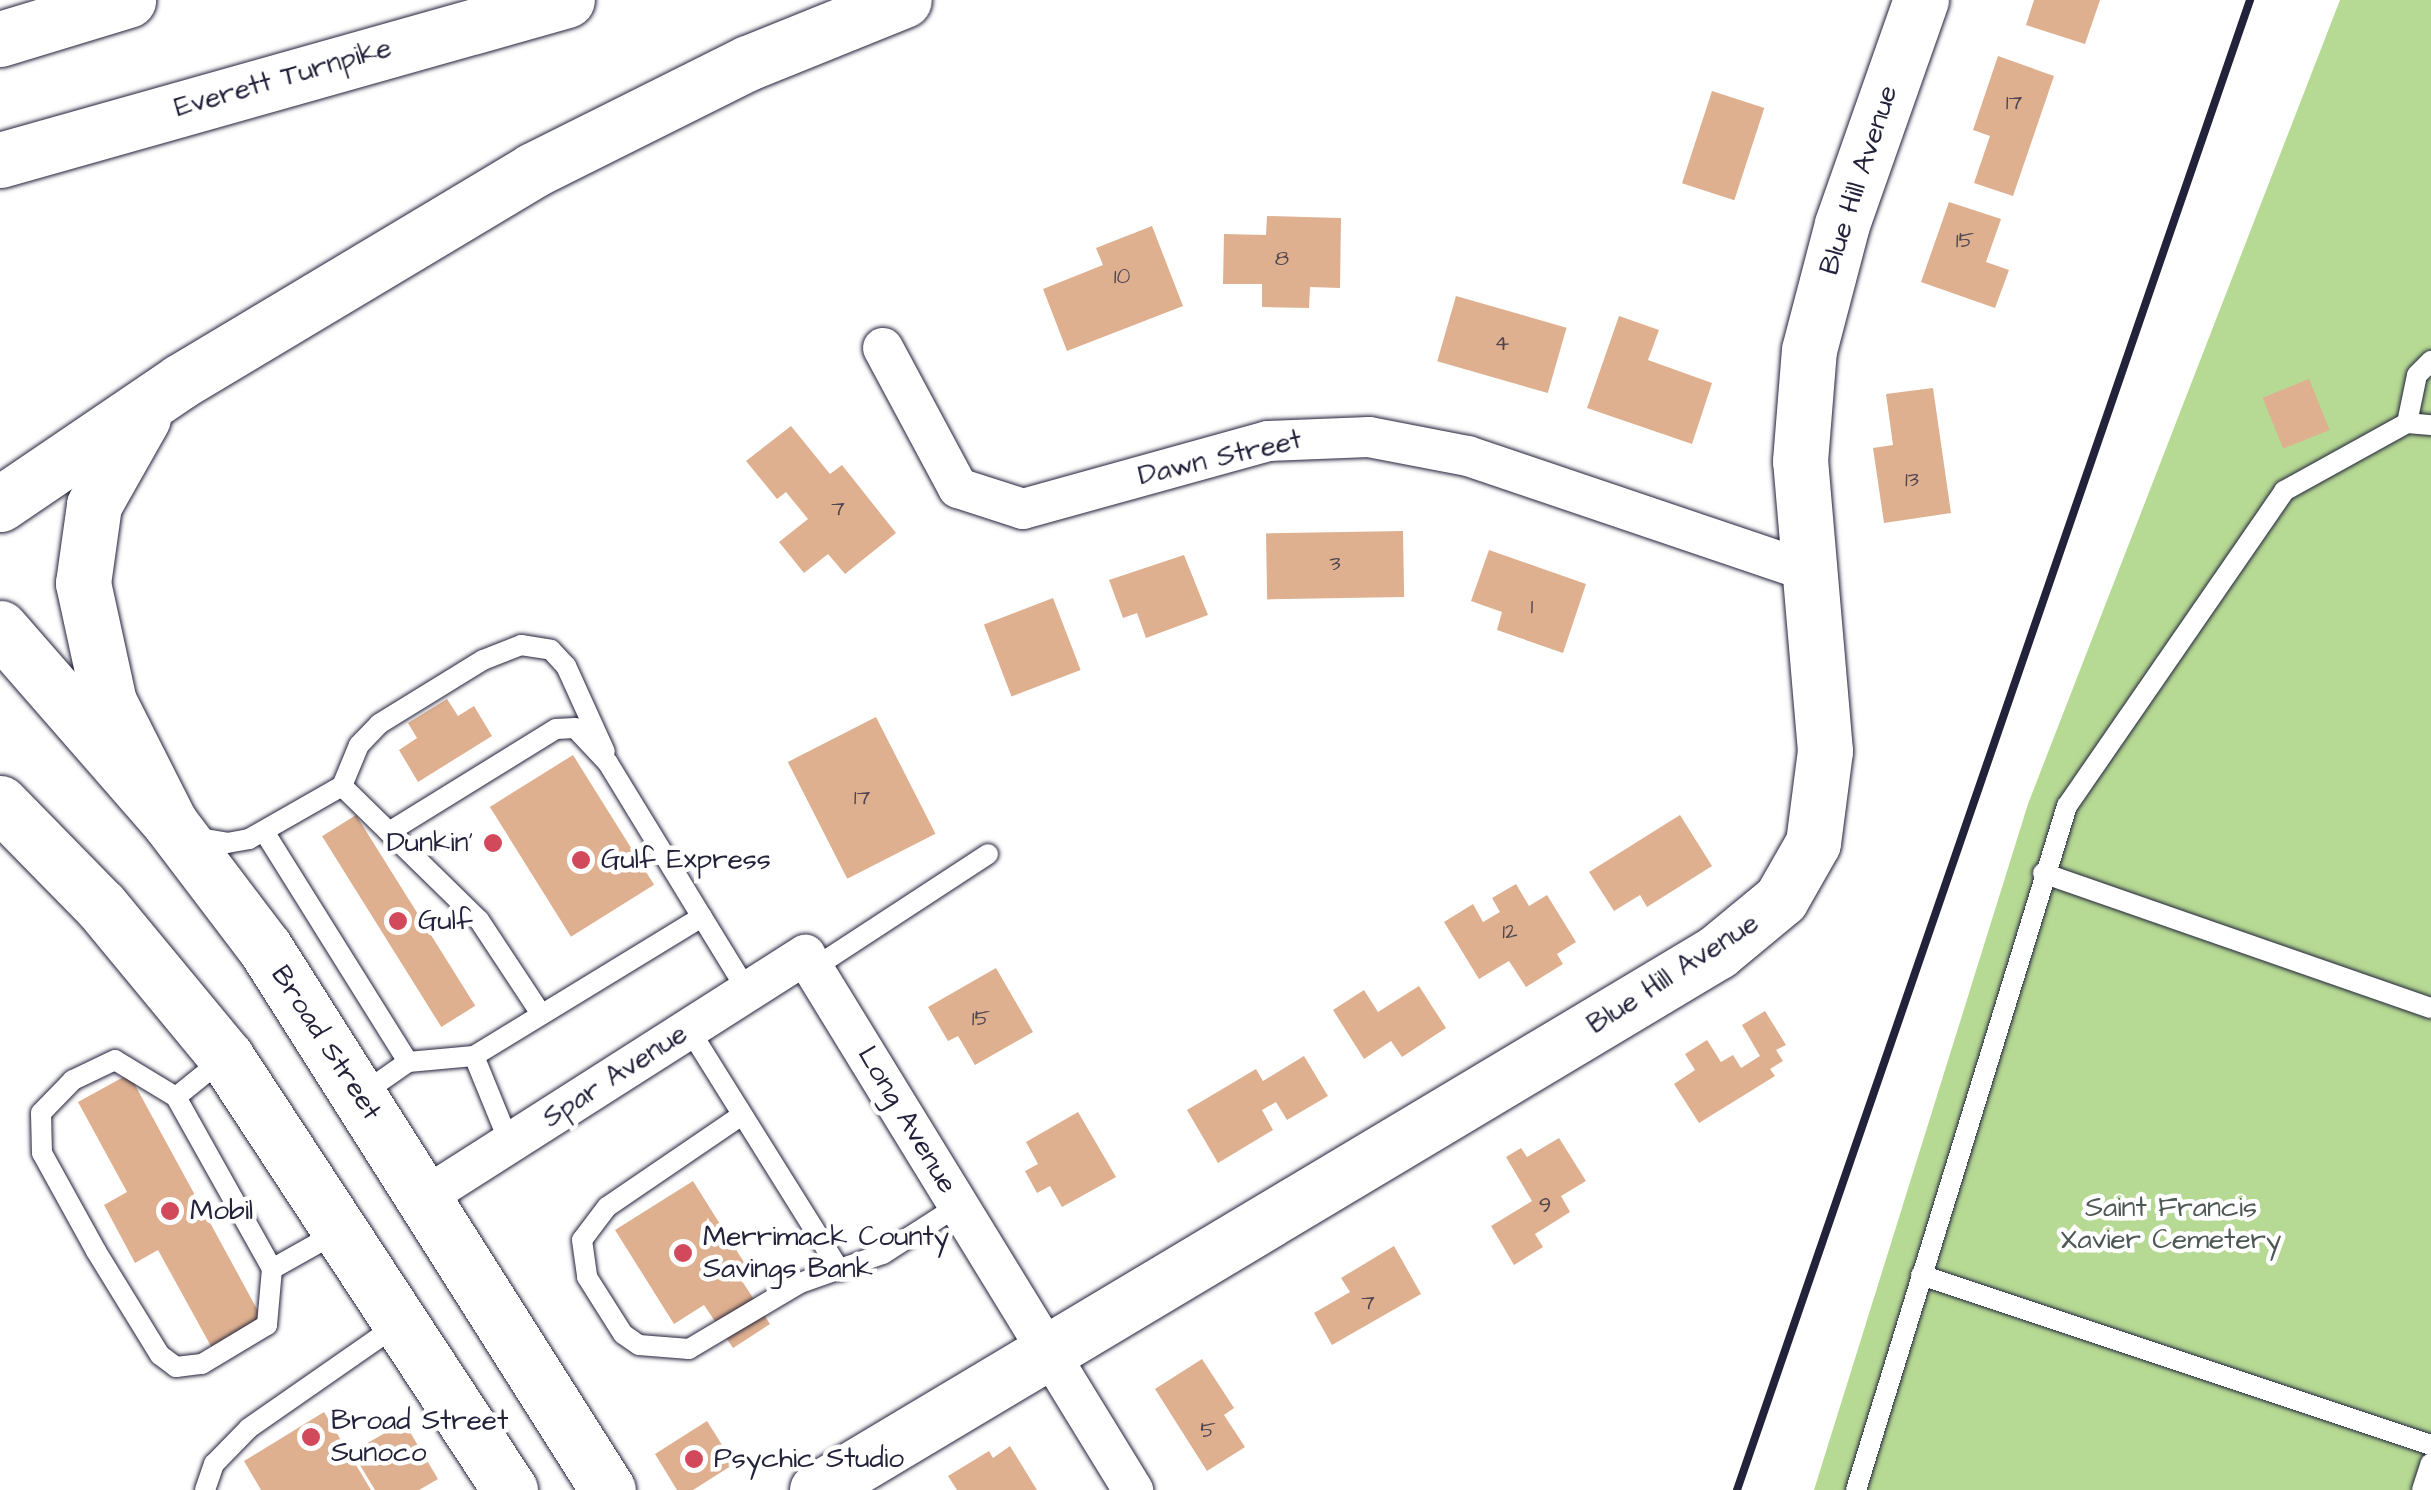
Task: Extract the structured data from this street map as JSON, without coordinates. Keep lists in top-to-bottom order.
{
  "streets": {
    "main road": ["Everett Turnpike", "Blue Hill Avenue", "Broad Street"],
    "street": ["Dawn Street", "Spar Avenue", "Long Avenue"]
  },
  "crossings": [
    ["Blue Hill Avenue", "Dawn Street"],
    ["Blue Hill Avenue", "Long Avenue"],
    ["Broad Street", "Spar Avenue"],
    ["Spar Avenue", "Long Avenue"]
  ],
  "parks": ["Saint Francis Xavier Cemetery"],
  "places": [
    "Dunkin'",
    "Gulf Express",
    "Gulf",
    "Mobil",
    "Merrimack County Savings Bank",
    "Broad Street Sunoco",
    "Psychic Studio"
  ],
  "house_numbers": [
    "17",
    "15",
    "8",
    "10",
    "4",
    "13",
    "7",
    "3",
    "1",
    "17",
    "12",
    "15",
    "9",
    "7",
    "5"
  ]
}
